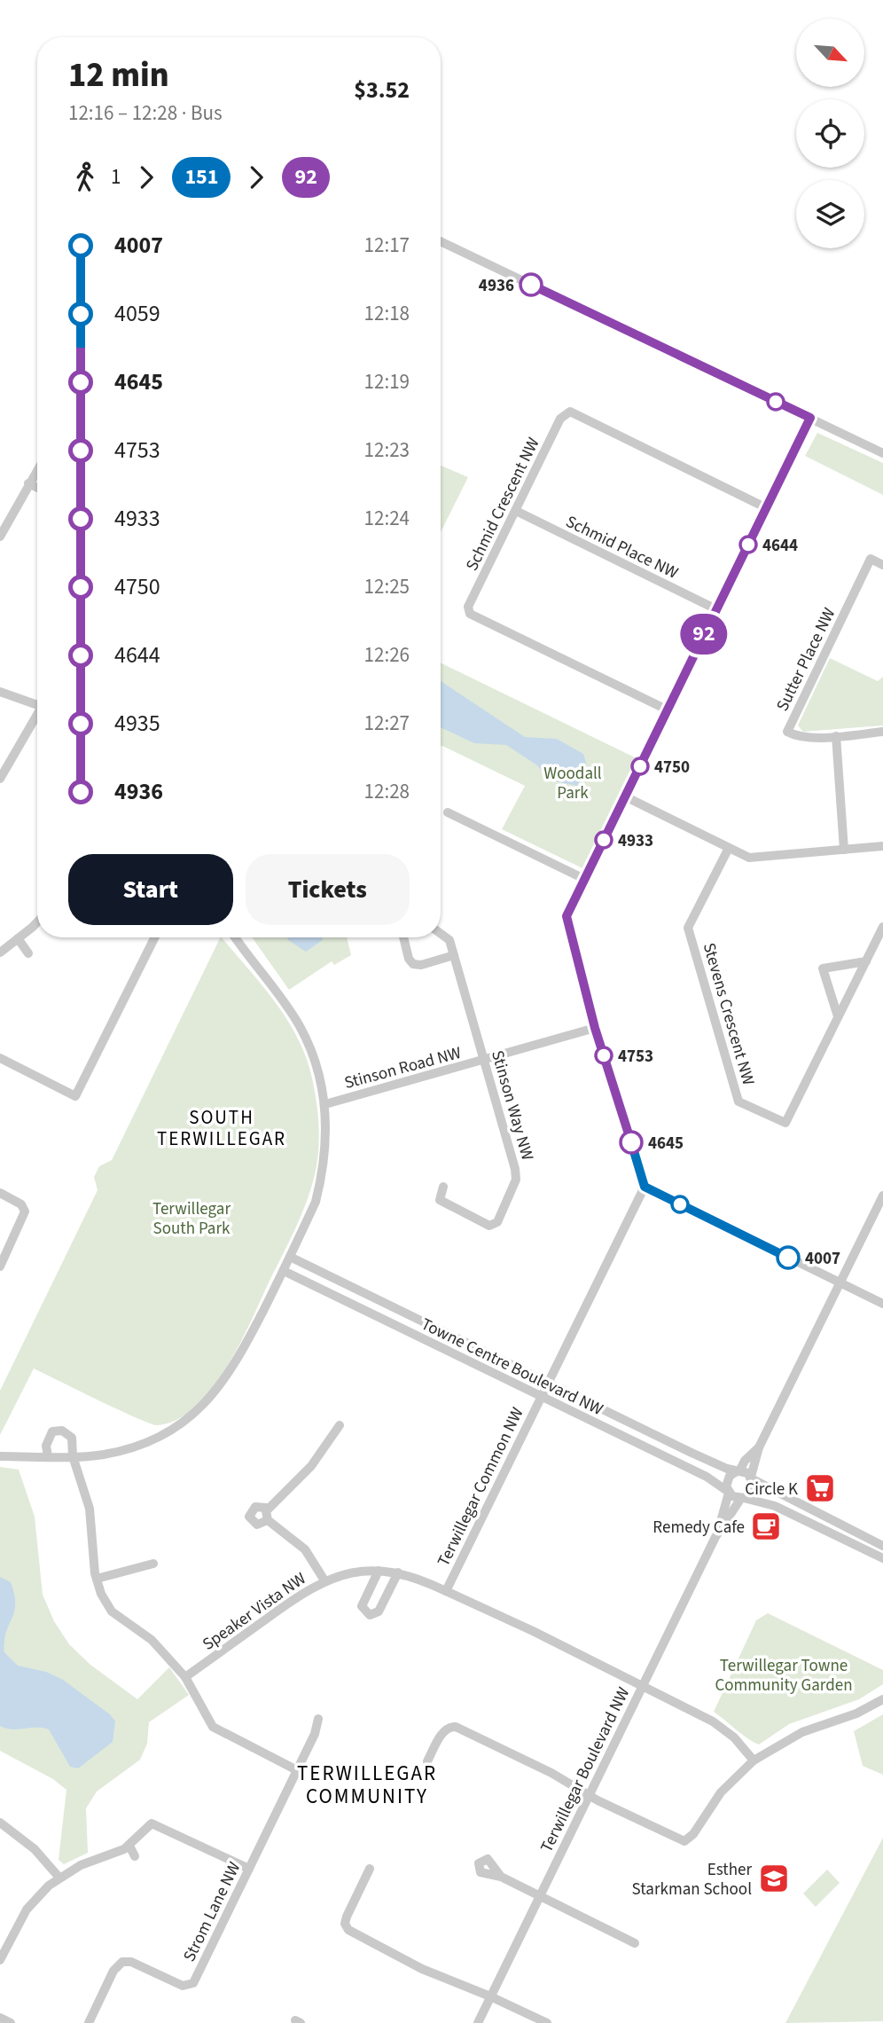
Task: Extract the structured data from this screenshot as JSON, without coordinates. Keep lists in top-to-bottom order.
{
  "streets": {
    "street": [
      "Schmid Crescent NW",
      "Schmid Place NW",
      "Sutter Place NW",
      "Stevens Crescent NW",
      "Stinson Road NW",
      "Stinson Way NW",
      "Towne Centre Boulevard NW",
      "Terwillegar Common NW",
      "Speaker Vista NW",
      "Terwillegar Boulevard NW",
      "Strom Lane NW"
    ]
  },
  "crossings": [
    ["Schmid Crescent NW", "Schmid Place NW"],
    ["Stinson Road NW", "Stinson Way NW"],
    ["Towne Centre Boulevard NW", "Terwillegar Common NW"],
    ["Towne Centre Boulevard NW", "Terwillegar Boulevard NW"],
    ["Terwillegar Common NW", "Speaker Vista NW"],
    ["Terwillegar Common NW", "Terwillegar Boulevard NW"]
  ],
  "districts": ["SOUTH TERWILLEGAR", "TERWILLEGAR COMMUNITY"],
  "parks": ["Woodall Park", "Terwillegar South Park", "Terwillegar Towne Community Garden"],
  "places": {
    "other": [
      "4936",
      "4644",
      "4750",
      "4933",
      "4753",
      "4645",
      "4007"
    ],
    "supermarket": ["Circle K"],
    "cafe": ["Remedy Cafe"],
    "school or university": ["Esther Starkman School"]
  },
  "lines": ["bus line 92", "bus line 151"],
  "north": "bottom right",
  "page": {
    "on_map": "92",
    "heading": ["12 min", "12:16 – 12:28 · Bus", "$3.52"],
    "legs": ["1", "151", "92"],
    "list": [
      {
        "name": "4007",
        "value": "12:17"
      },
      {
        "name": "4059",
        "value": "12:18"
      },
      {
        "name": "4645",
        "value": "12:19"
      },
      {
        "name": "4753",
        "value": "12:23"
      },
      {
        "name": "4933",
        "value": "12:24"
      },
      {
        "name": "4750",
        "value": "12:25"
      },
      {
        "name": "4644",
        "value": "12:26"
      },
      {
        "name": "4935",
        "value": "12:27"
      },
      {
        "name": "4936",
        "value": "12:28"
      }
    ],
    "buttons": ["Start", "Tickets"]
  }
}
